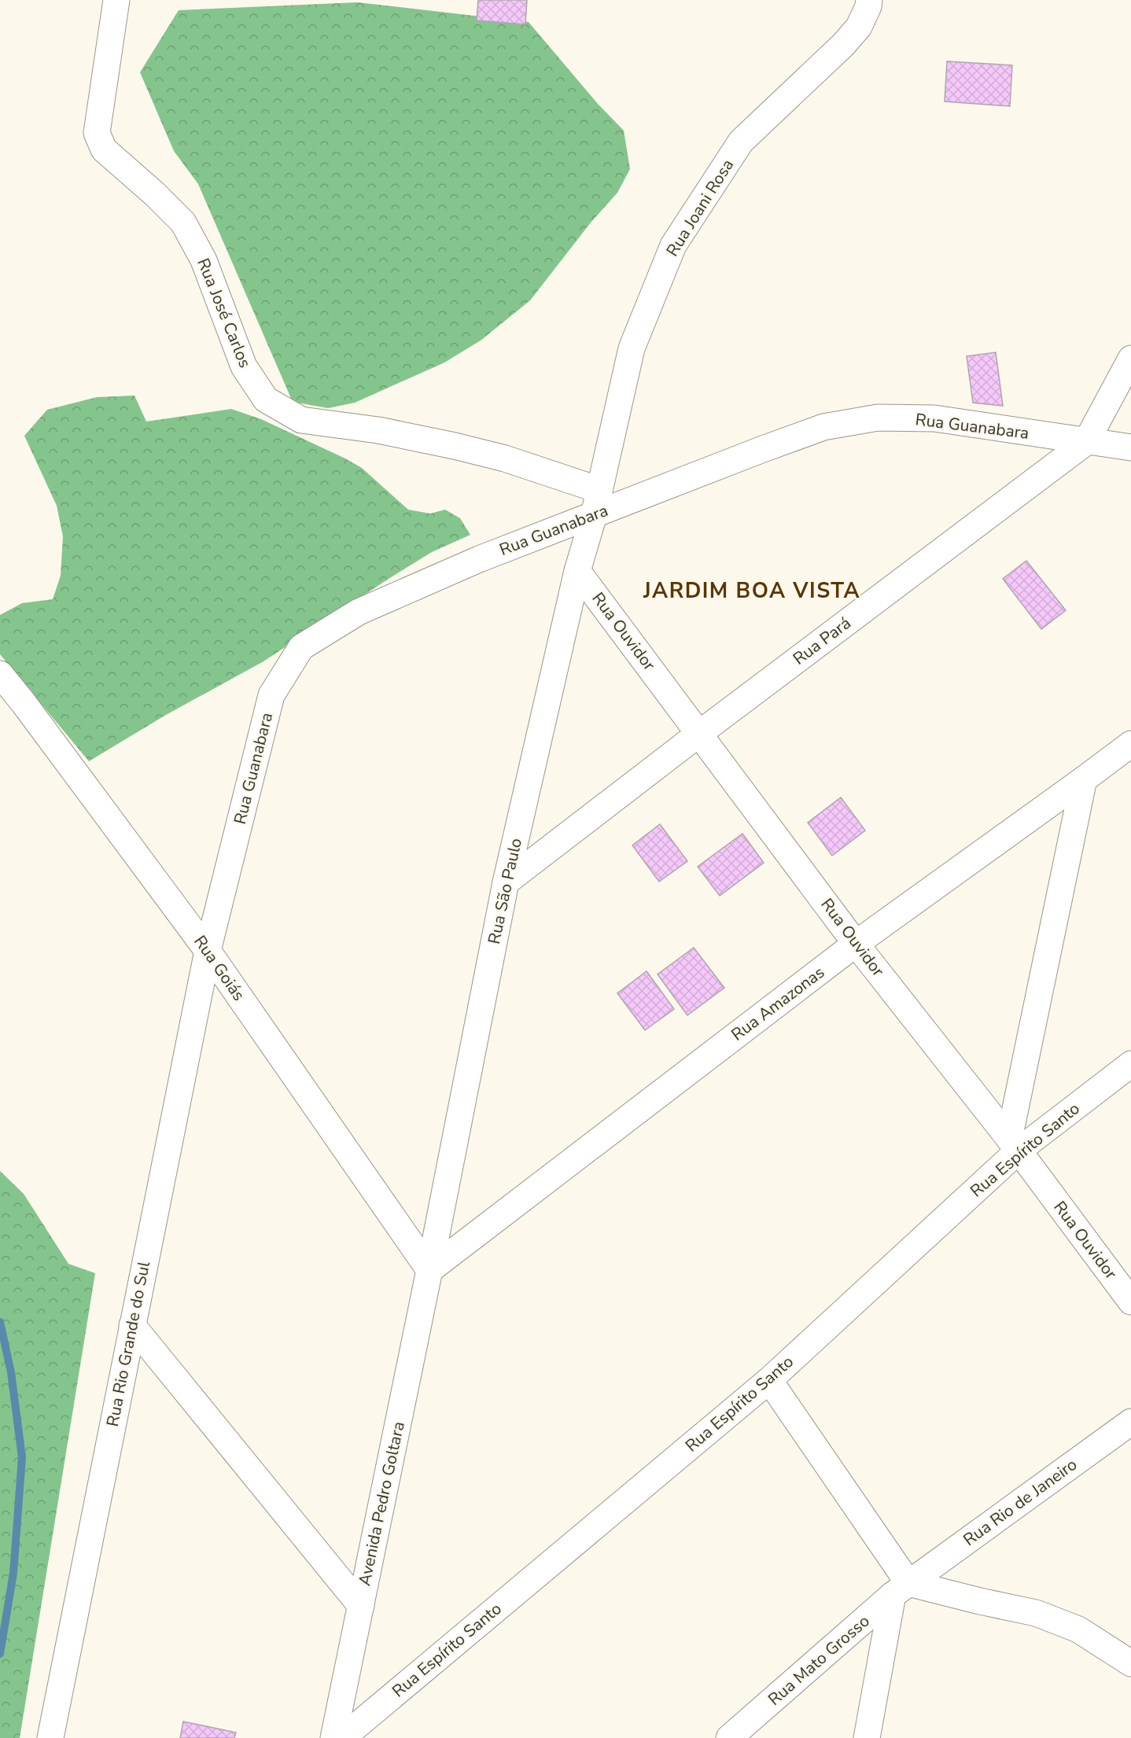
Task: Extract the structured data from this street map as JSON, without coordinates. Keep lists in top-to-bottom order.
{
  "streets": {
    "street": [
      "Rua Joani Rosa",
      "Rua José Carlos",
      "Rua Guanabara",
      "Rua Ouvidor",
      "Rua Pará",
      "Rua São Paulo",
      "Rua Goiás",
      "Rua Amazonas",
      "Rua Espírito Santo",
      "Rua Rio Grande do Sul",
      "Rua Rio de Janeiro",
      "Avenida Pedro Goltara",
      "Rua Mato Grosso"
    ]
  },
  "crossings": [
    ["Rua Joani Rosa", "Rua José Carlos"],
    ["Rua Joani Rosa", "Rua Guanabara"],
    ["Rua Joani Rosa", "Rua São Paulo"],
    ["Rua Guanabara", "Rua Pará"],
    ["Rua Guanabara", "Rua São Paulo"],
    ["Rua Guanabara", "Rua Goiás"],
    ["Rua Guanabara", "Rua Rio Grande do Sul"],
    ["Rua Ouvidor", "Rua Pará"],
    ["Rua Ouvidor", "Rua São Paulo"],
    ["Rua Ouvidor", "Rua Amazonas"],
    ["Rua Ouvidor", "Rua Espírito Santo"],
    ["Rua Pará", "Rua São Paulo"],
    ["Rua São Paulo", "Rua Goiás"],
    ["Rua São Paulo", "Rua Amazonas"],
    ["Rua São Paulo", "Avenida Pedro Goltara"],
    ["Rua Goiás", "Rua Amazonas"],
    ["Rua Goiás", "Rua Rio Grande do Sul"],
    ["Rua Goiás", "Avenida Pedro Goltara"],
    ["Rua Amazonas", "Avenida Pedro Goltara"],
    ["Rua Rio de Janeiro", "Rua Mato Grosso"]
  ],
  "districts": ["JARDIM BOA VISTA"]
}
